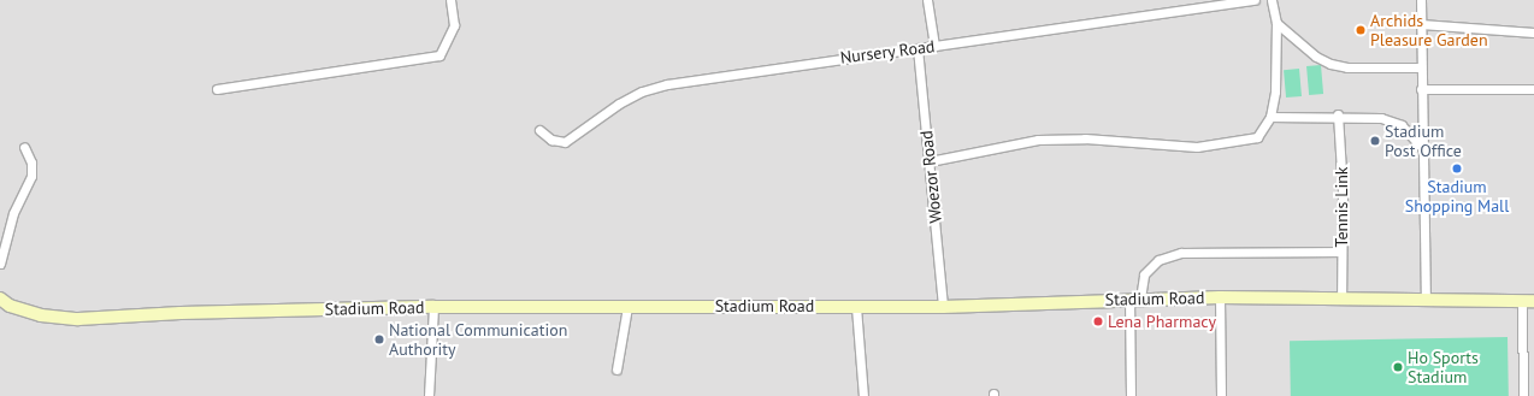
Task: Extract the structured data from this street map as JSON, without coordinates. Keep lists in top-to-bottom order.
{
  "streets": {
    "main road": ["Stadium Road"],
    "street": ["Nursery Road", "Woezor Road", "Tennis Link"]
  },
  "crossings": [
    ["Nursery Road", "Woezor Road"],
    ["Woezor Road", "Stadium Road"],
    ["Tennis Link", "Stadium Road"]
  ],
  "places": [
    "Archids Pleasure Garden",
    "Stadium Post Office",
    "Stadium Shopping Mall",
    "Lena Pharmacy",
    "National Communication Authority",
    "Ho Sports Stadium"
  ]
}
